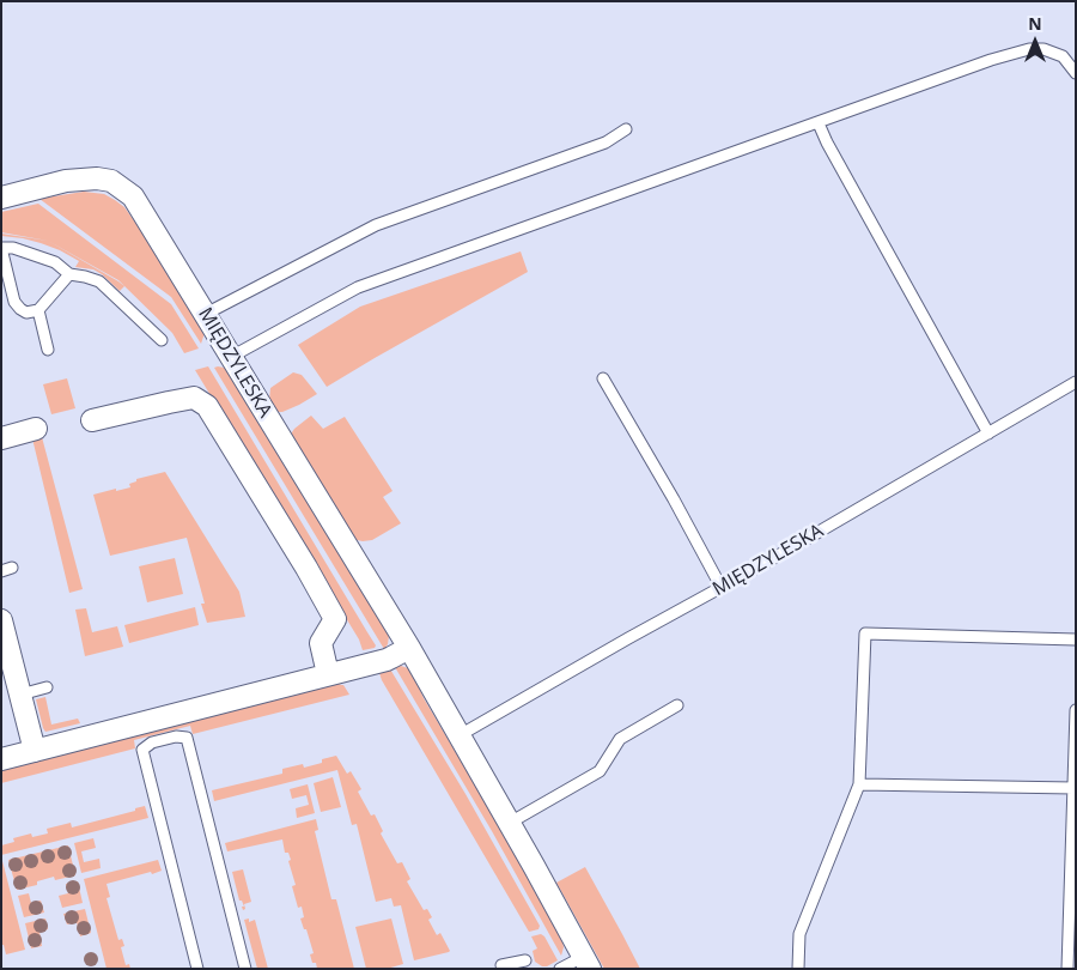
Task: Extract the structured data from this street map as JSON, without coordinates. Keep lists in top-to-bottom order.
{
  "streets": {
    "street": ["MIĘDZYLESKA"]
  },
  "north": "top"
}
